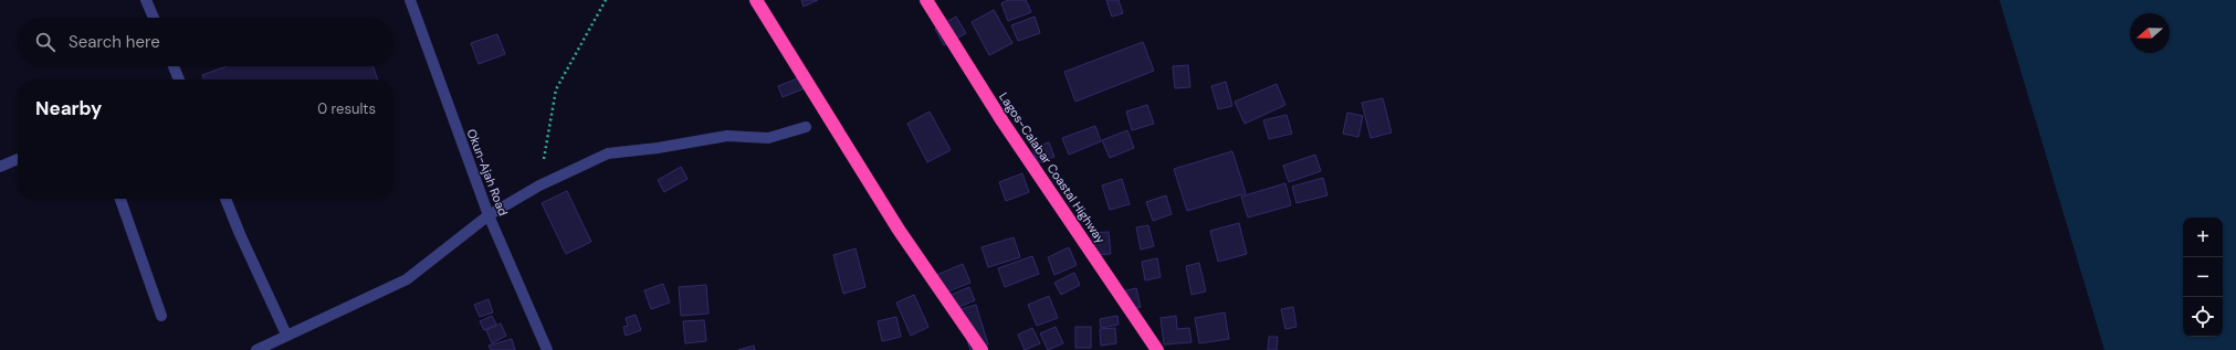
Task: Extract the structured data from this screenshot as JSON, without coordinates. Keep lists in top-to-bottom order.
{
  "streets": {
    "highway": ["Lagos-Calabar Coastal Highway"],
    "street": ["Okun-Ajah Road"]
  },
  "north": "left",
  "page": {
    "search": "Search here",
    "heading": ["Nearby", "0 results"],
    "map_buttons": ["+", "−"]
  }
}
